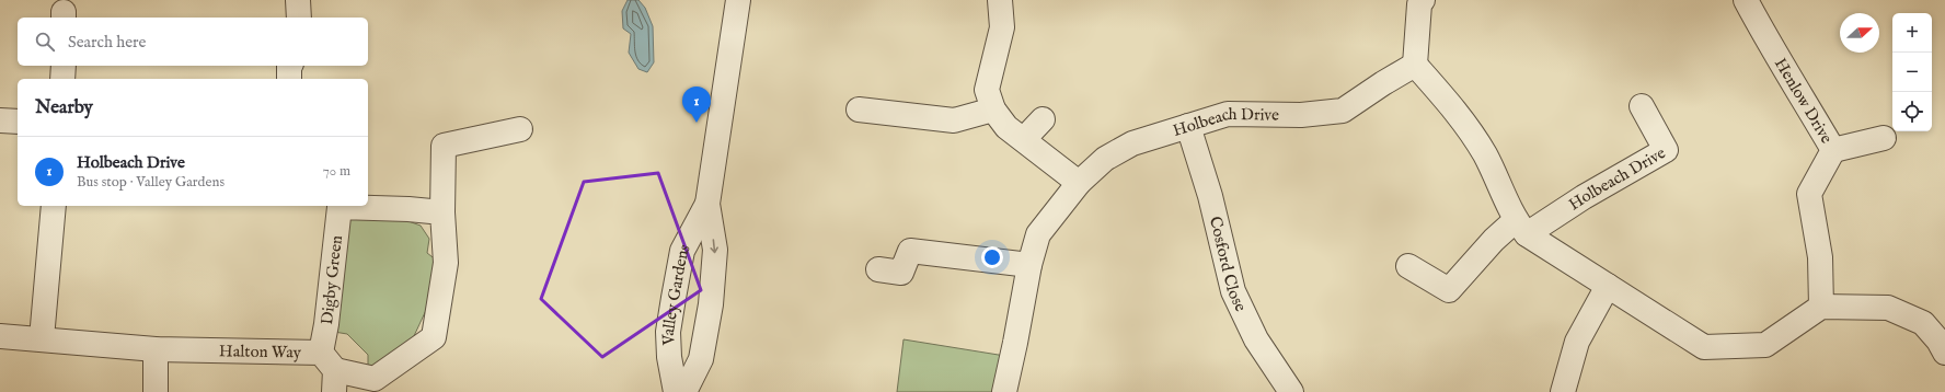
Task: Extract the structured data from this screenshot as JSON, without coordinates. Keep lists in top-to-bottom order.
{
  "streets": {
    "street": [
      "Henlow Drive",
      "Holbeach Drive",
      "Cosford Close",
      "Digby Green",
      "Valley Gardens",
      "Halton Way"
    ]
  },
  "crossings": [
    ["Holbeach Drive", "Cosford Close"],
    ["Digby Green", "Halton Way"]
  ],
  "north": "right",
  "page": {
    "map_buttons": ["+", "−"],
    "search": "Search here",
    "heading": "Nearby",
    "pins": "1",
    "list": [
      {
        "mark": "1",
        "name": "Holbeach Drive",
        "note": "Bus stop · Valley Gardens",
        "value": "70 m"
      }
    ]
  }
}
